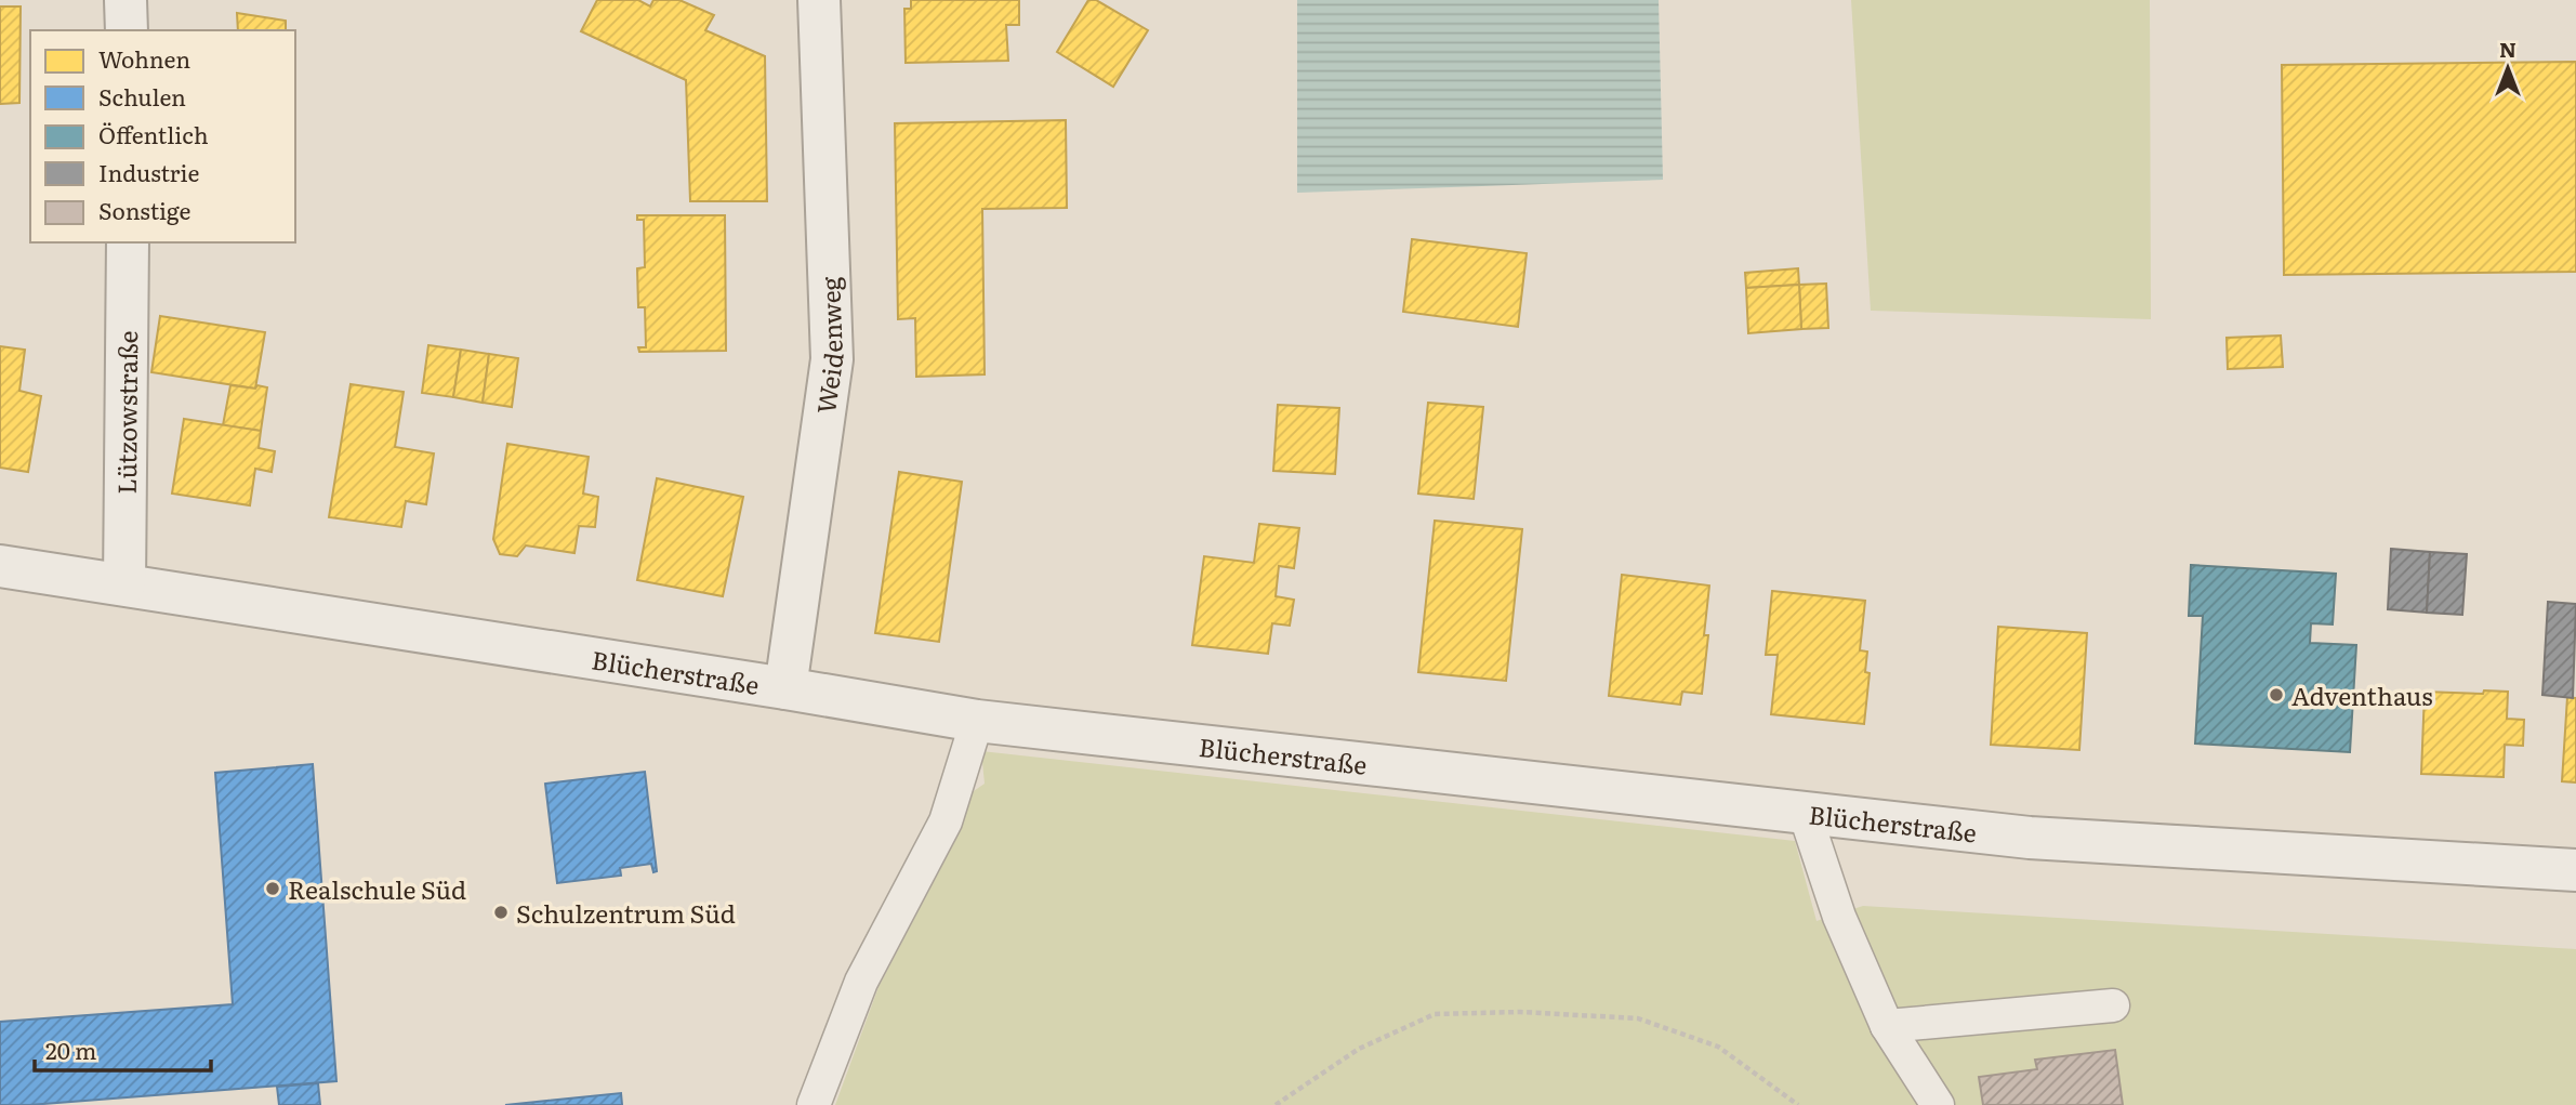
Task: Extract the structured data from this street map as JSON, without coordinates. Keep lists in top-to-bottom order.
{
  "streets": {
    "street": ["Weidenweg", "Lützowstraße", "Blücherstraße"]
  },
  "crossings": [
    ["Weidenweg", "Blücherstraße"],
    ["Lützowstraße", "Blücherstraße"]
  ],
  "places": ["Adventhaus", "Realschule Süd", "Schulzentrum Süd"],
  "legend": [
    "Wohnen",
    "Schulen",
    "Öffentlich",
    "Industrie",
    "Sonstige"
  ],
  "scale_bar": "20 m",
  "north": "top"
}
